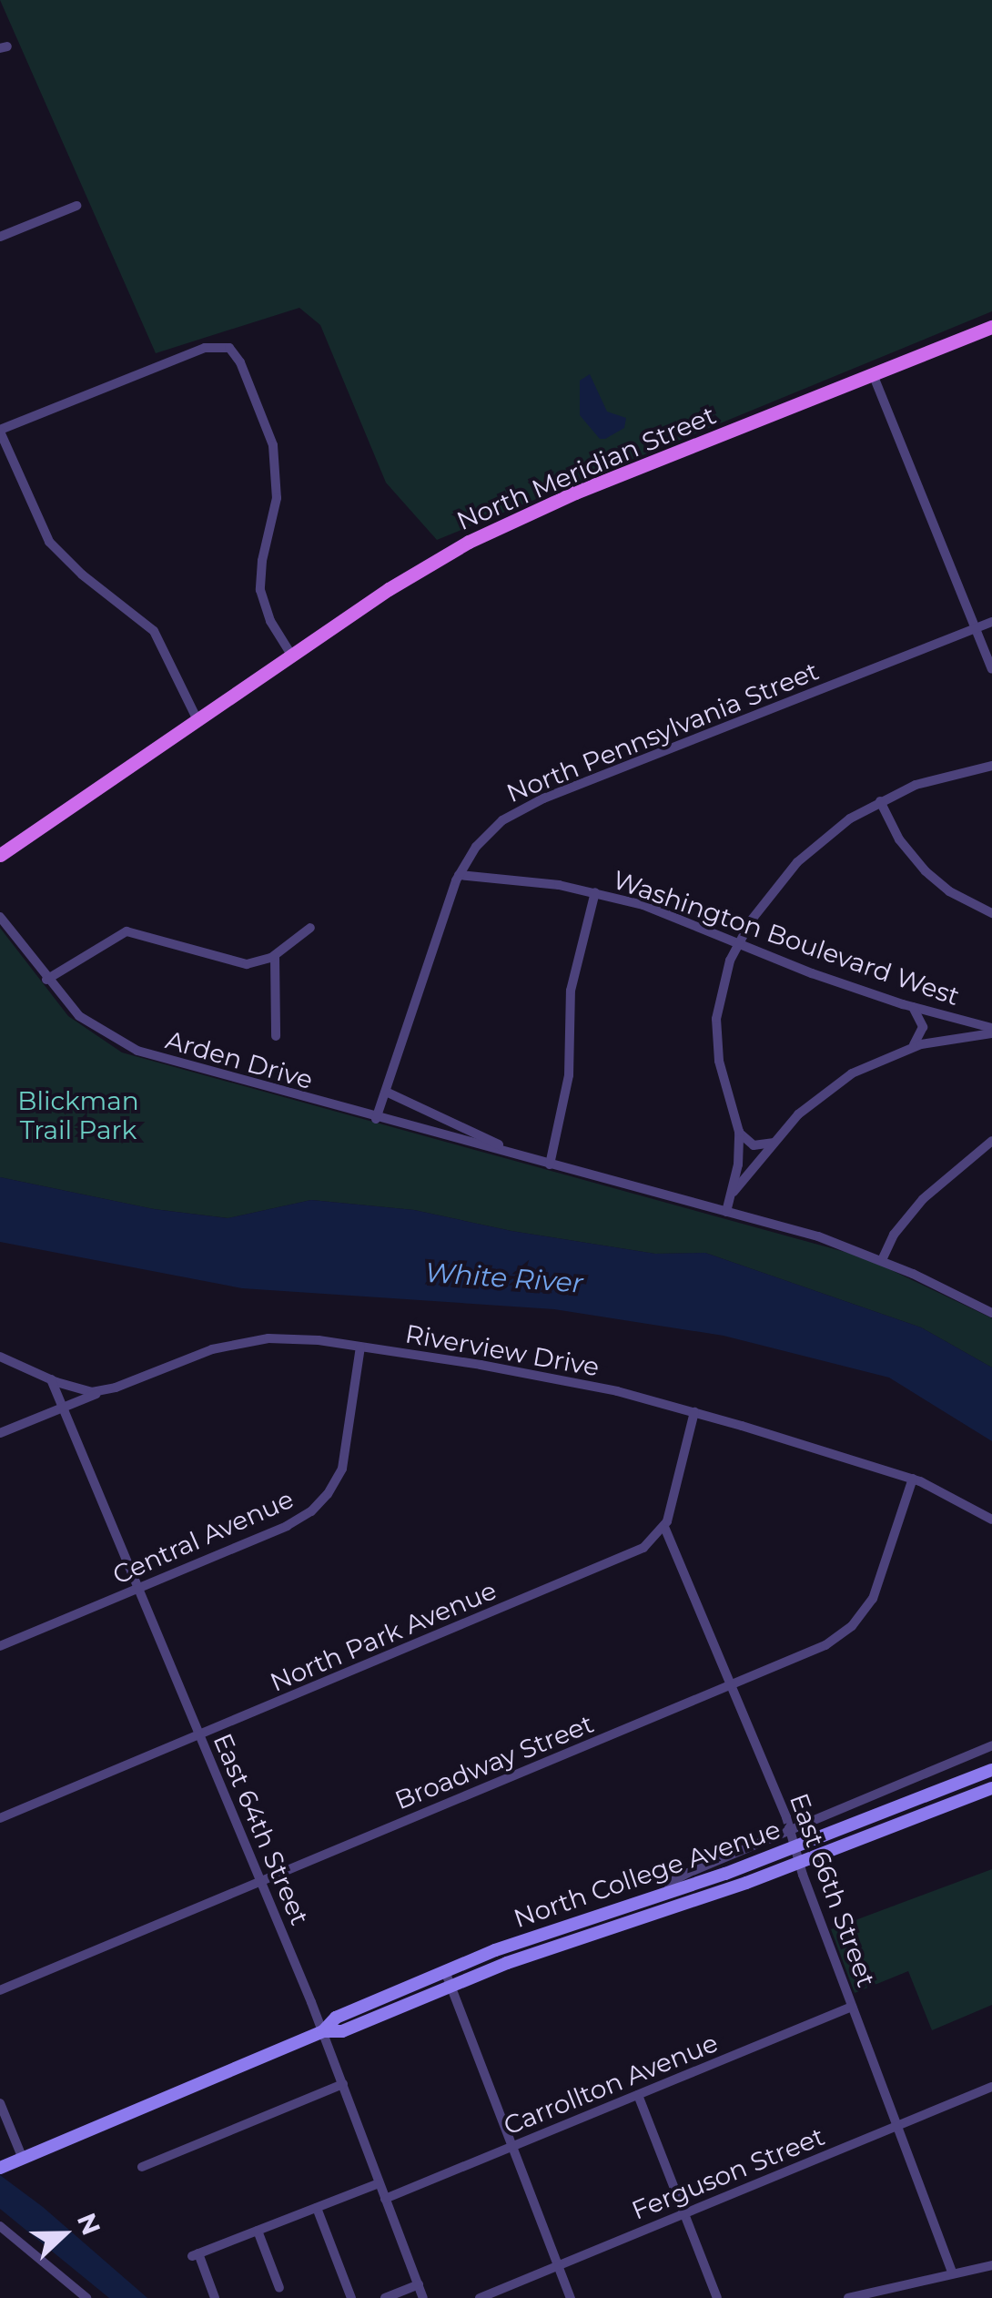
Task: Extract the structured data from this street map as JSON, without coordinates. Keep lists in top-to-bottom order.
{
  "streets": {
    "main road": ["North Meridian Street", "North College Avenue"],
    "street": [
      "North Pennsylvania Street",
      "Washington Boulevard West",
      "Arden Drive",
      "Riverview Drive",
      "Central Avenue",
      "North Park Avenue",
      "Broadway Street",
      "East 64th Street",
      "East 66th Street",
      "Carrollton Avenue",
      "Ferguson Street"
    ]
  },
  "crossings": [
    ["North Pennsylvania Street", "Washington Boulevard West"],
    ["North Pennsylvania Street", "Arden Drive"],
    ["Riverview Drive", "Central Avenue"],
    ["Riverview Drive", "Broadway Street"],
    ["Riverview Drive", "East 64th Street"],
    ["Central Avenue", "East 64th Street"],
    ["North Park Avenue", "East 64th Street"],
    ["North Park Avenue", "East 66th Street"],
    ["Broadway Street", "East 64th Street"],
    ["Broadway Street", "East 66th Street"],
    ["East 64th Street", "North College Avenue"],
    ["East 64th Street", "Carrollton Avenue"],
    ["North College Avenue", "East 66th Street"],
    ["East 66th Street", "Carrollton Avenue"],
    ["East 66th Street", "Ferguson Street"]
  ],
  "water": ["White River"],
  "parks": ["Blickman Trail Park"],
  "north": "right"
}
